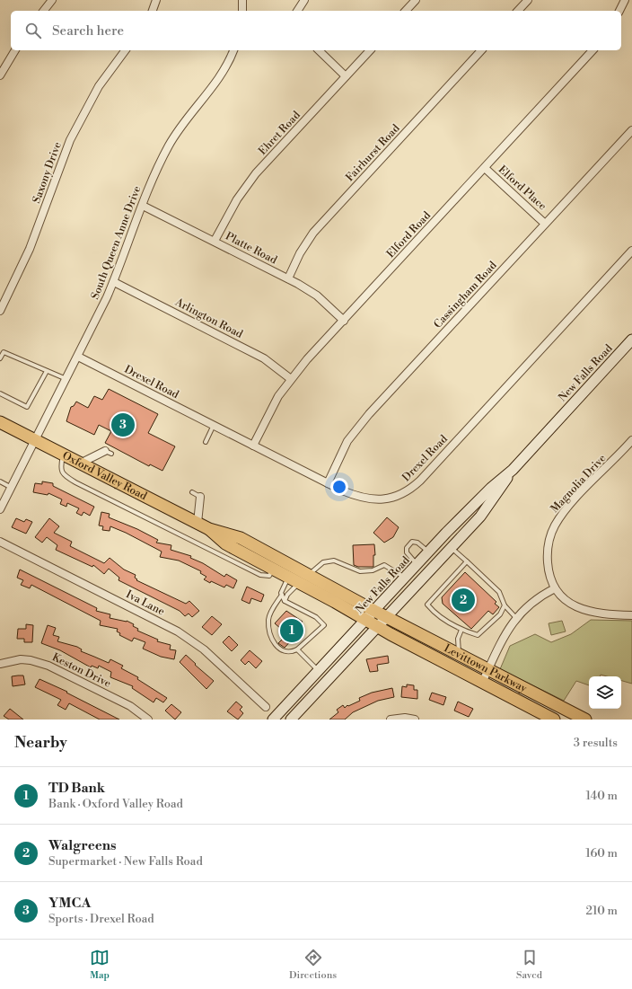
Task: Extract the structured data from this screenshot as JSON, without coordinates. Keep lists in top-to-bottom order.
{
  "streets": {
    "main road": ["New Falls Road", "Oxford Valley Road", "Levittown Parkway"],
    "street": [
      "Ehret Road",
      "Fairhurst Road",
      "Saxony Drive",
      "Elford Place",
      "Elford Road",
      "South Queen Anne Drive",
      "Platte Road",
      "Cassingham Road",
      "Arlington Road",
      "Drexel Road",
      "Magnolia Drive",
      "Iva Lane",
      "Keston Drive"
    ]
  },
  "crossings": [
    ["Ehret Road", "Platte Road"],
    ["Fairhurst Road", "Platte Road"],
    ["Elford Place", "Elford Road"],
    ["Elford Place", "Cassingham Road"],
    ["Elford Road", "Platte Road"],
    ["Elford Road", "Arlington Road"],
    ["Elford Road", "Drexel Road"],
    ["South Queen Anne Drive", "Platte Road"],
    ["South Queen Anne Drive", "Arlington Road"],
    ["South Queen Anne Drive", "Drexel Road"],
    ["South Queen Anne Drive", "Oxford Valley Road"],
    ["Cassingham Road", "Drexel Road"],
    ["New Falls Road", "Oxford Valley Road"],
    ["New Falls Road", "Levittown Parkway"],
    ["Oxford Valley Road", "Levittown Parkway"]
  ],
  "page": {
    "search": "Search here",
    "pins": ["3", "2", "1"],
    "heading": ["Nearby", "3 results"],
    "list": [
      {
        "mark": "1",
        "name": "TD Bank",
        "note": "Bank · Oxford Valley Road",
        "value": "140 m"
      },
      {
        "mark": "2",
        "name": "Walgreens",
        "note": "Supermarket · New Falls Road",
        "value": "160 m"
      },
      {
        "mark": "3",
        "name": "YMCA",
        "note": "Sports · Drexel Road",
        "value": "210 m"
      }
    ],
    "nav": ["Map", "Directions", "Saved"]
  }
}
